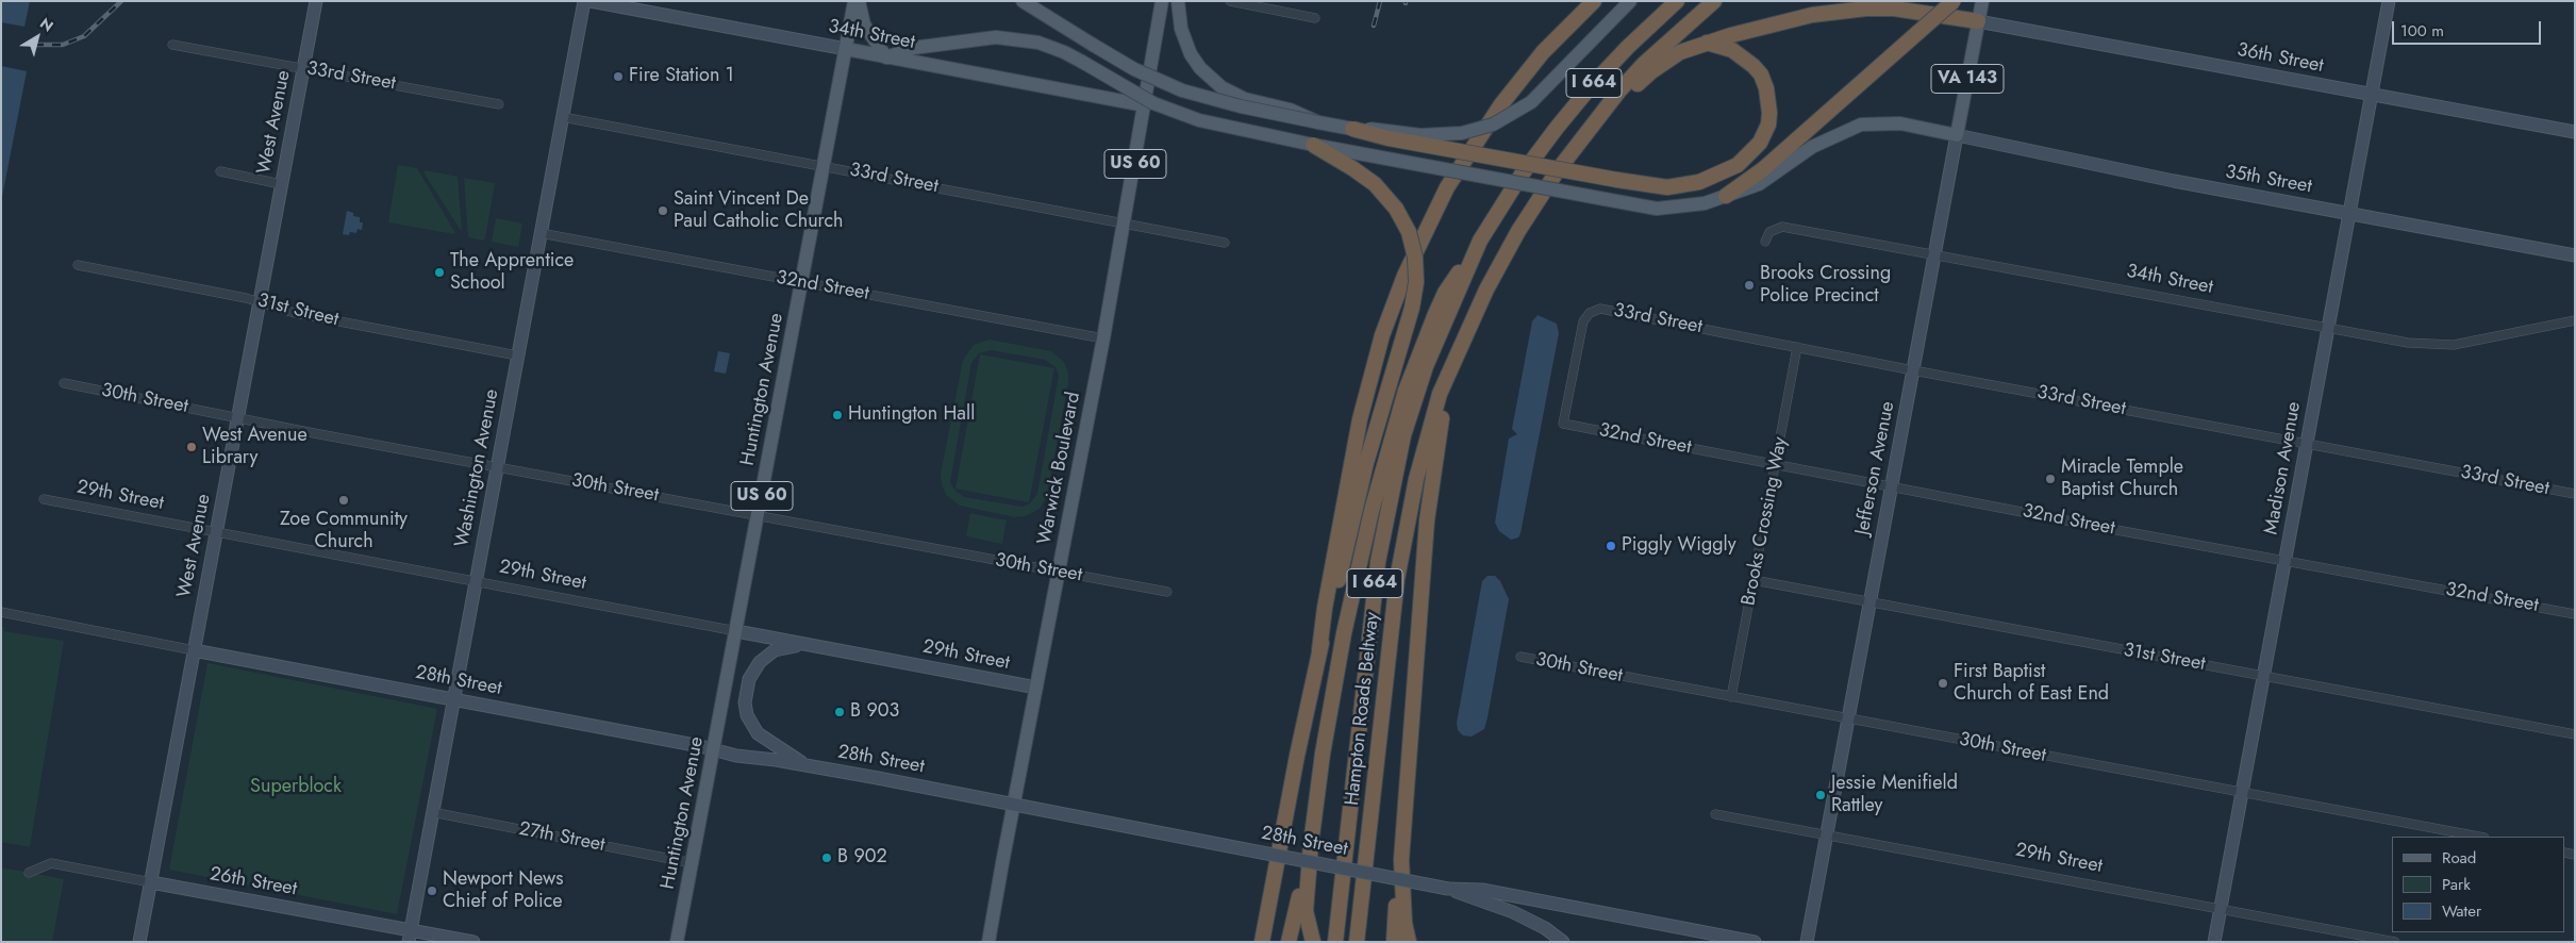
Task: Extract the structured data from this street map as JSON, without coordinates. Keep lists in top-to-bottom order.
{
  "streets": {
    "highway": ["I 664", "Hampton Roads Beltway"],
    "main road": [
      "34th Street",
      "VA 143",
      "US 60",
      "Huntington Avenue",
      "Warwick Boulevard",
      "Jefferson Avenue"
    ],
    "street": [
      "36th Street",
      "33rd Street",
      "West Avenue",
      "35th Street",
      "32nd Street",
      "31st Street",
      "30th Street",
      "Washington Avenue",
      "Madison Avenue",
      "29th Street",
      "Brooks Crossing Way",
      "28th Street",
      "27th Street",
      "26th Street"
    ]
  },
  "crossings": [
    ["34th Street", "Huntington Avenue"],
    ["34th Street", "Warwick Boulevard"],
    ["34th Street", "Jefferson Avenue"],
    ["34th Street", "Madison Avenue"],
    ["36th Street", "Jefferson Avenue"],
    ["36th Street", "Madison Avenue"],
    ["33rd Street", "West Avenue"],
    ["33rd Street", "32nd Street"],
    ["33rd Street", "Huntington Avenue"],
    ["33rd Street", "Washington Avenue"],
    ["33rd Street", "Warwick Boulevard"],
    ["33rd Street", "Jefferson Avenue"],
    ["33rd Street", "Madison Avenue"],
    ["33rd Street", "Brooks Crossing Way"],
    ["West Avenue", "31st Street"],
    ["West Avenue", "30th Street"],
    ["West Avenue", "29th Street"],
    ["West Avenue", "28th Street"],
    ["West Avenue", "26th Street"],
    ["35th Street", "Jefferson Avenue"],
    ["35th Street", "Madison Avenue"],
    ["32nd Street", "Huntington Avenue"],
    ["32nd Street", "Washington Avenue"],
    ["32nd Street", "Warwick Boulevard"],
    ["32nd Street", "Jefferson Avenue"],
    ["32nd Street", "Madison Avenue"],
    ["32nd Street", "Brooks Crossing Way"],
    ["31st Street", "Washington Avenue"],
    ["31st Street", "Jefferson Avenue"],
    ["31st Street", "Madison Avenue"],
    ["31st Street", "Brooks Crossing Way"],
    ["Huntington Avenue", "30th Street"],
    ["Huntington Avenue", "29th Street"],
    ["Huntington Avenue", "28th Street"],
    ["Huntington Avenue", "27th Street"],
    ["30th Street", "Washington Avenue"],
    ["30th Street", "Warwick Boulevard"],
    ["30th Street", "Jefferson Avenue"],
    ["30th Street", "Madison Avenue"],
    ["30th Street", "Brooks Crossing Way"],
    ["Washington Avenue", "29th Street"],
    ["Washington Avenue", "28th Street"],
    ["Washington Avenue", "27th Street"],
    ["Washington Avenue", "26th Street"],
    ["Warwick Boulevard", "29th Street"],
    ["Jefferson Avenue", "29th Street"],
    ["Madison Avenue", "29th Street"]
  ],
  "parks": ["Superblock"],
  "places": [
    "Fire Station 1",
    "Saint Vincent De Paul Catholic Church",
    "The Apprentice School",
    "Brooks Crossing Police Precinct",
    "Huntington Hall",
    "West Avenue Library",
    "Miracle Temple Baptist Church",
    "Zoe Community Church",
    "Piggly Wiggly",
    "First Baptist Church of East End",
    "B 903",
    "Jessie Menifield Rattley",
    "B 902",
    "Newport News Chief of Police"
  ],
  "legend": ["Road", "Park", "Water"],
  "scale_bar": "100 m",
  "north": "top right"
}
